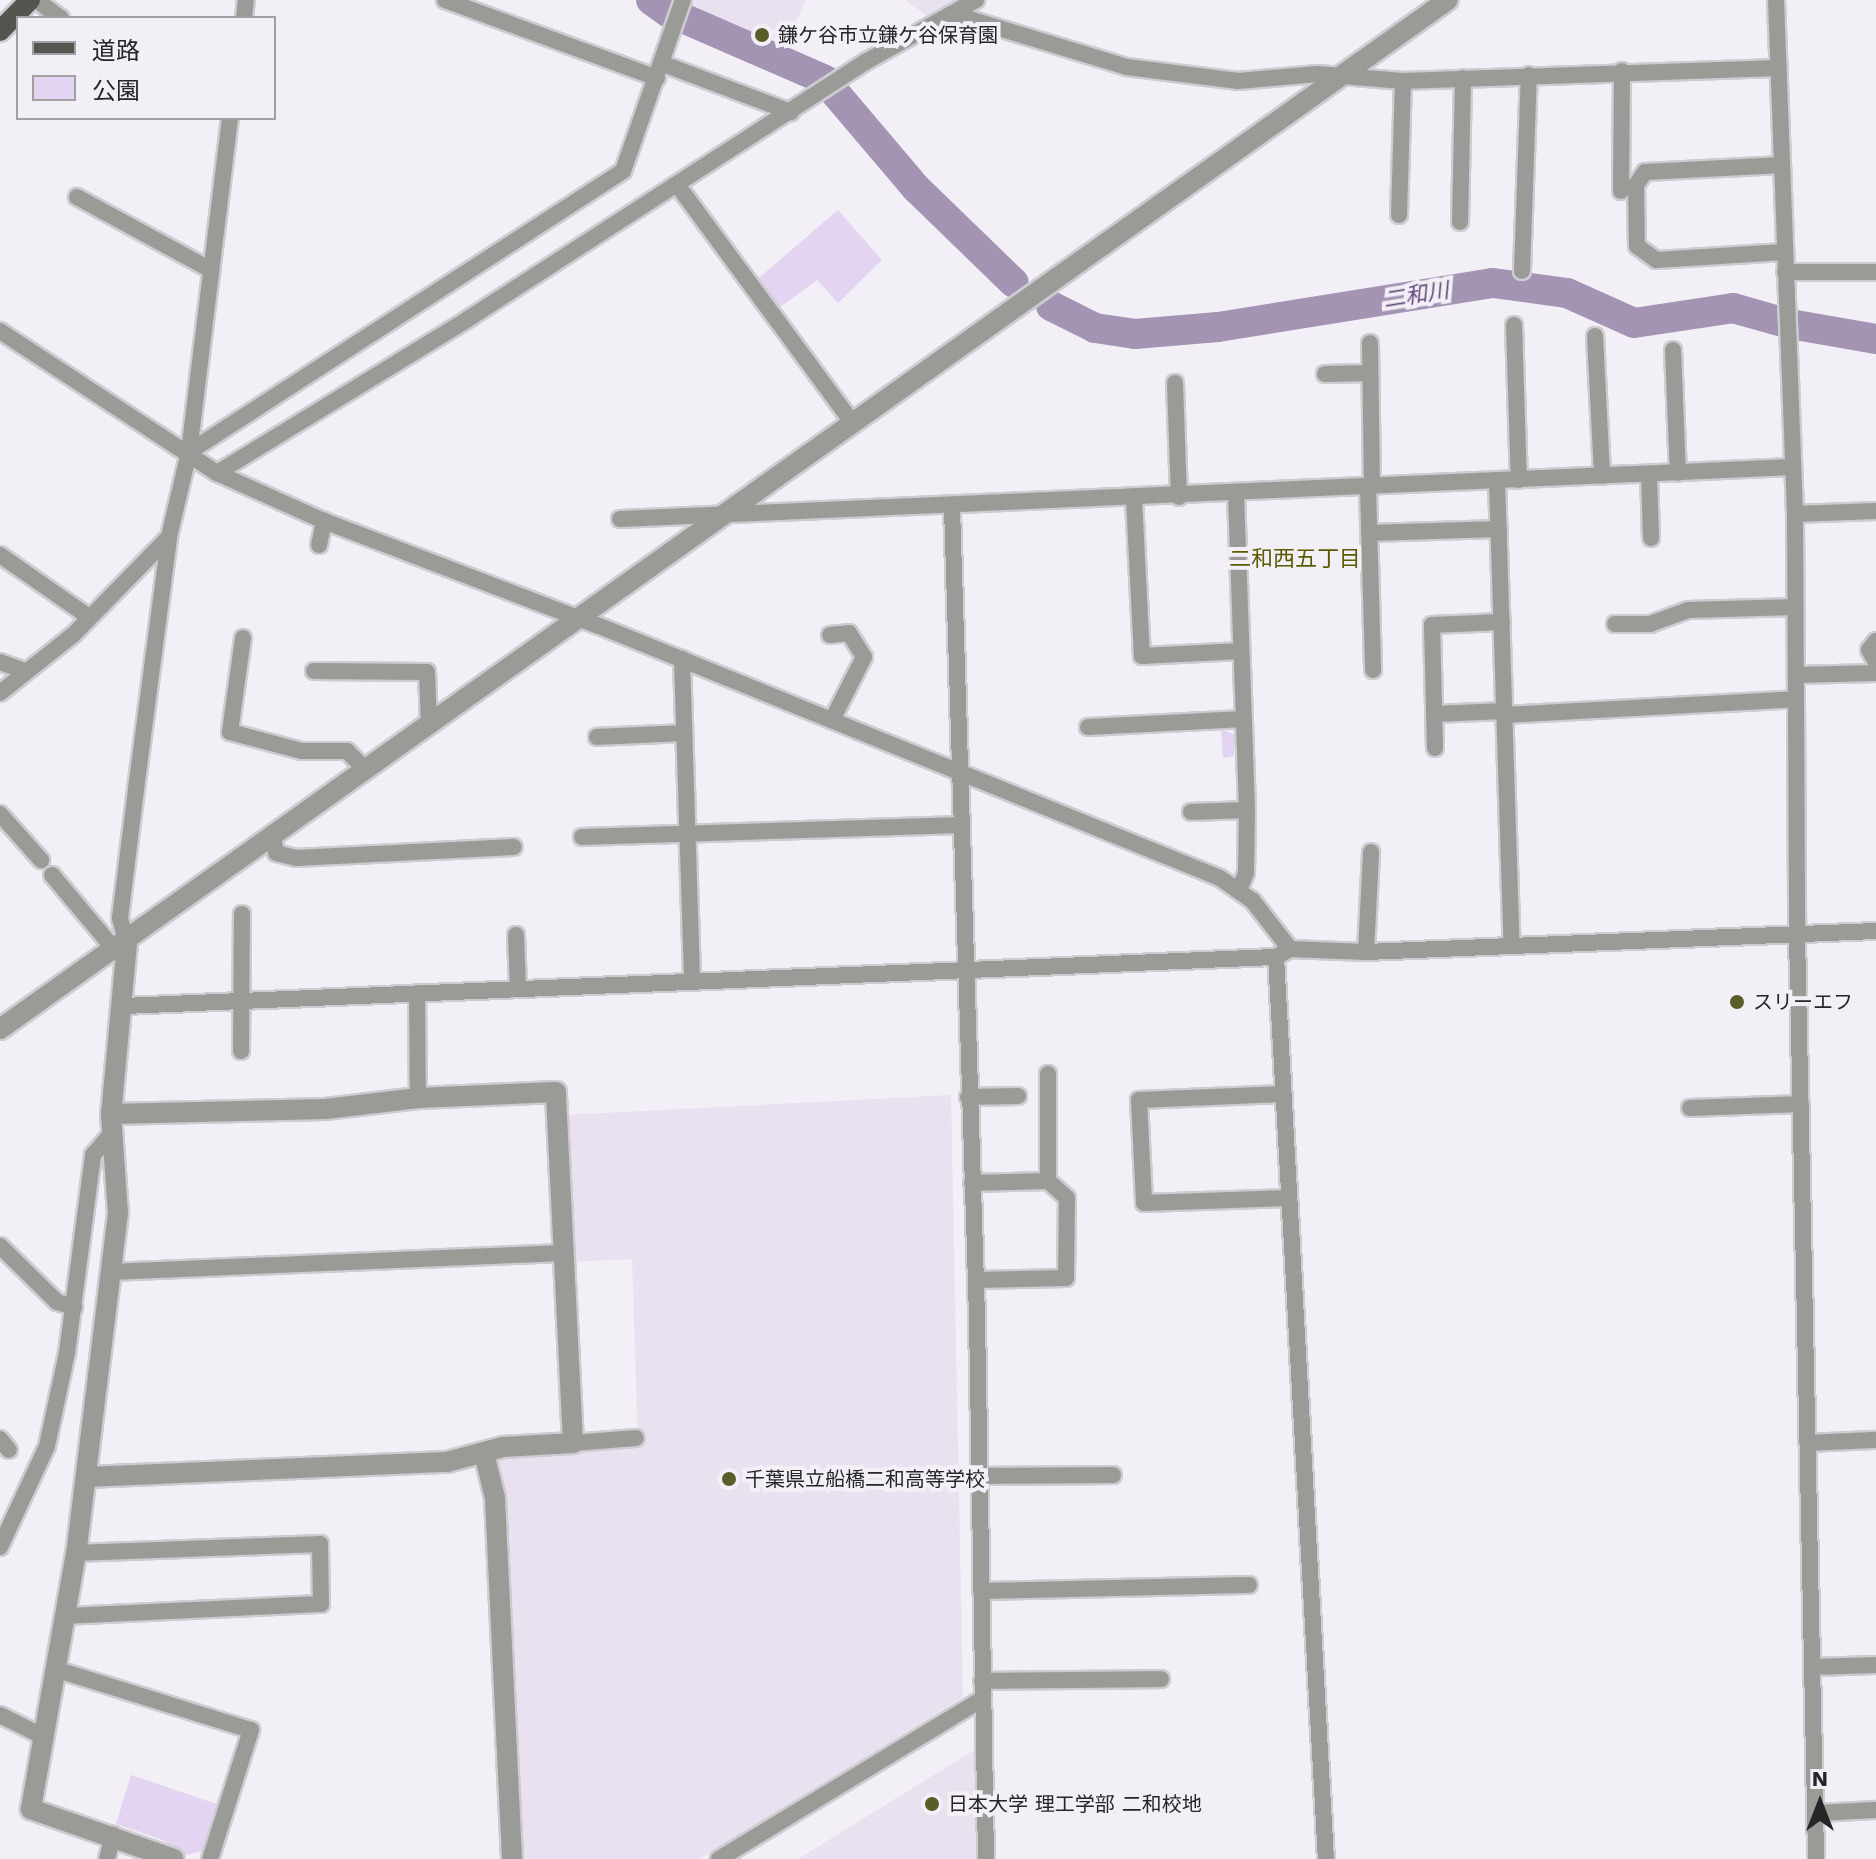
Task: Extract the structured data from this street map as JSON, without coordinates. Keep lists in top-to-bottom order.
{
  "districts": ["二和西五丁目"],
  "water": ["二和川"],
  "places": [
    "鎌ケ谷市立鎌ケ谷保育園",
    "スリーエフ",
    "千葉県立船橋二和高等学校",
    "日本大学 理工学部 二和校地"
  ],
  "legend": ["道路", "公園"],
  "north": "top"
}
